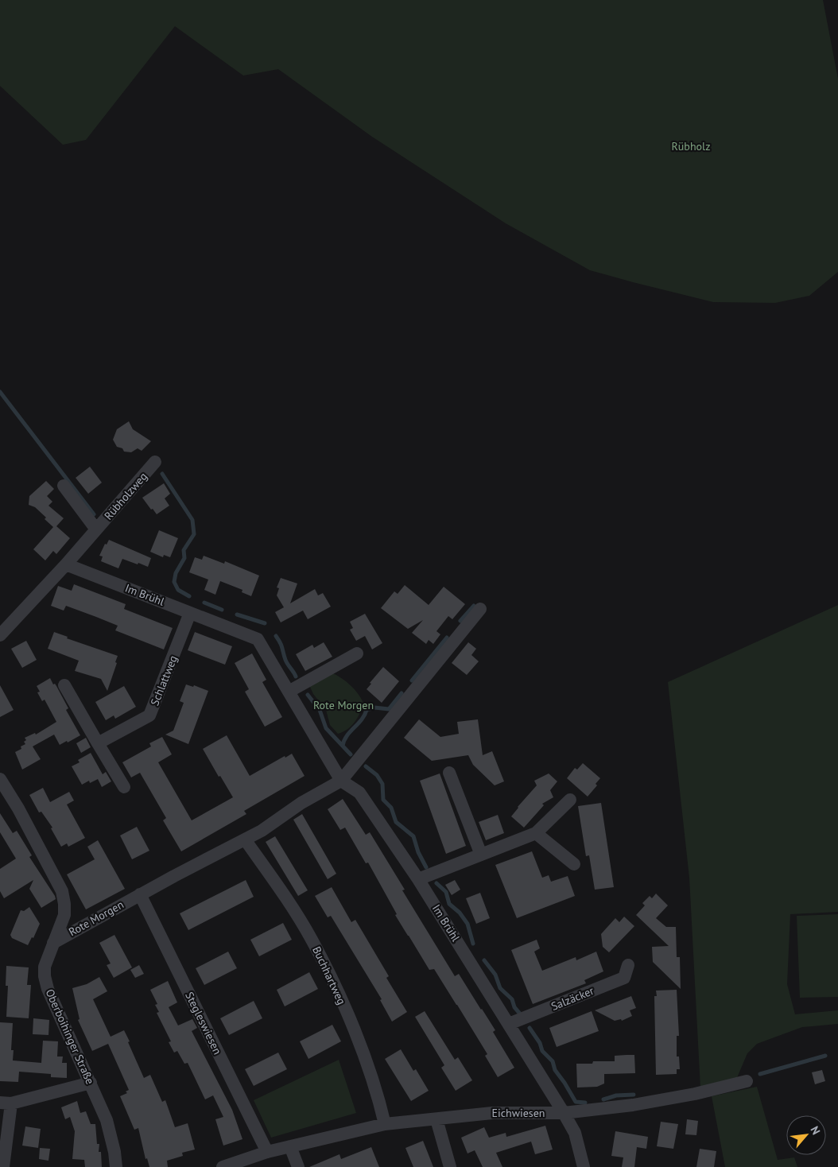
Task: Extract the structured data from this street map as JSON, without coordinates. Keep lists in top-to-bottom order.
{
  "streets": {
    "street": [
      "Rübholzweg",
      "Im Brühl",
      "Schlattweg",
      "Rote Morgen",
      "Buchhartweg",
      "Salzäcker",
      "Stegleswiesen",
      "Oberboihinger Straße",
      "Eichwiesen"
    ]
  },
  "crossings": [
    ["Rübholzweg", "Im Brühl"],
    ["Im Brühl", "Schlattweg"],
    ["Im Brühl", "Rote Morgen"],
    ["Im Brühl", "Salzäcker"],
    ["Im Brühl", "Eichwiesen"],
    ["Rote Morgen", "Buchhartweg"],
    ["Rote Morgen", "Stegleswiesen"],
    ["Rote Morgen", "Oberboihinger Straße"],
    ["Buchhartweg", "Eichwiesen"],
    ["Stegleswiesen", "Eichwiesen"]
  ],
  "parks": ["Rübholz", "Rote Morgen"],
  "north": "top right"
}
